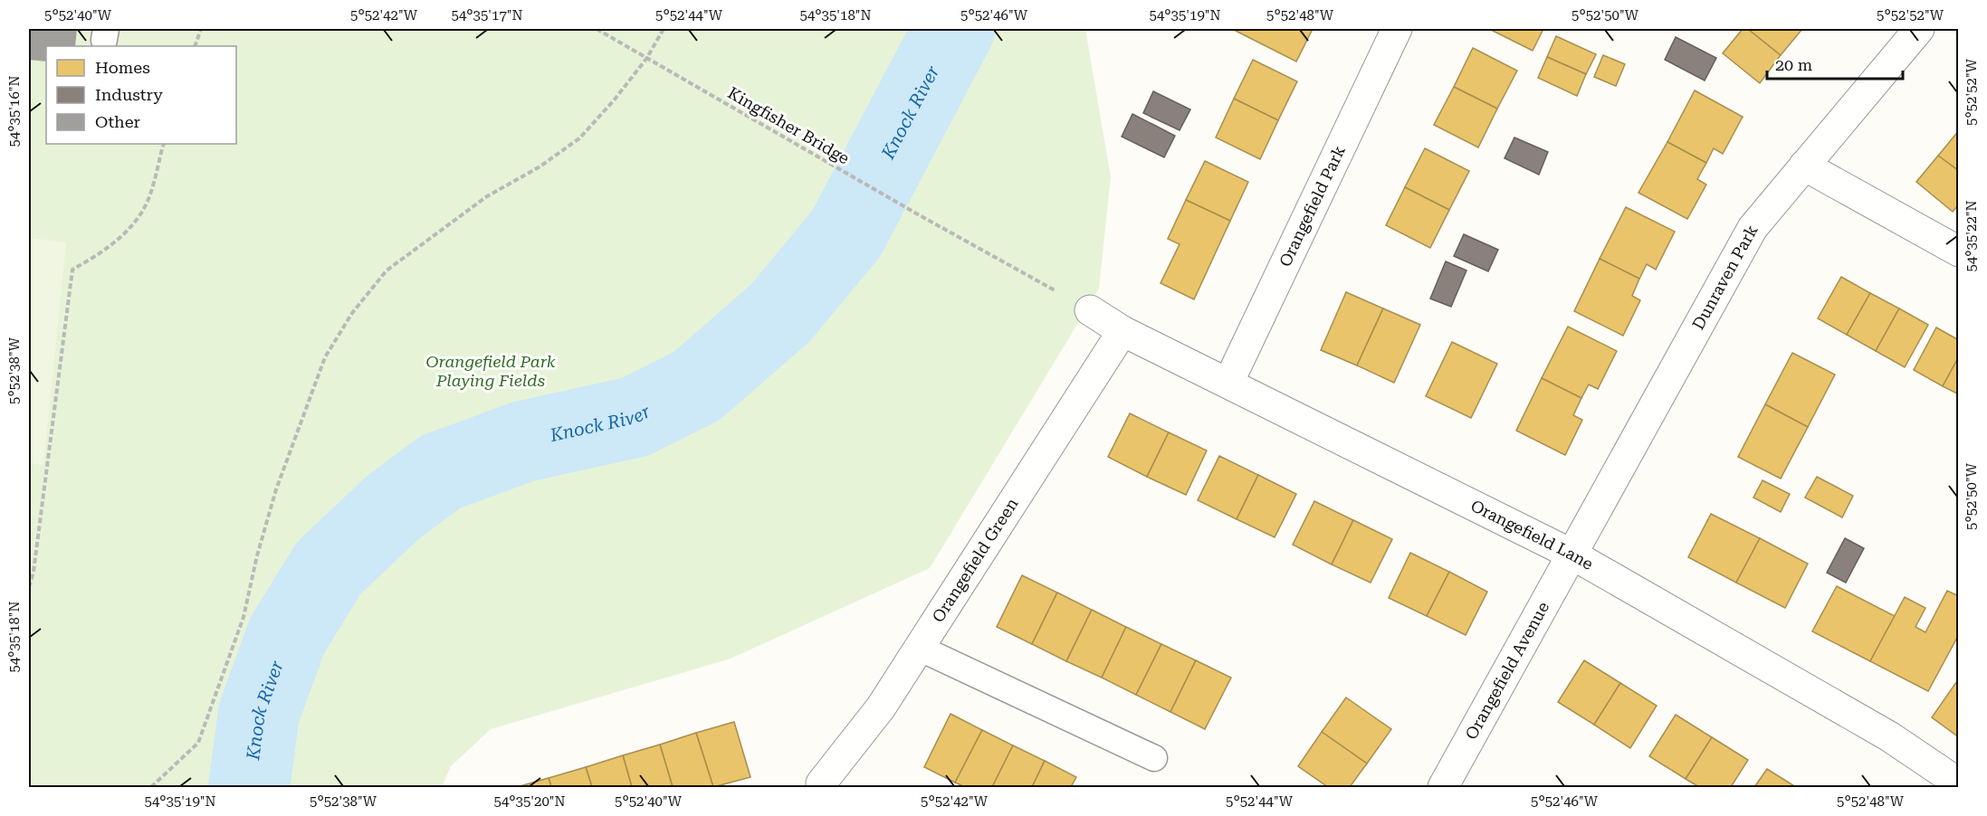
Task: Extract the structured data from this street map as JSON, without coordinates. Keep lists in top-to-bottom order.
{
  "streets": {
    "street": [
      "Orangefield Park",
      "Dunraven Park",
      "Orangefield Lane",
      "Orangefield Green",
      "Orangefield Avenue"
    ],
    "path": ["Kingfisher Bridge"]
  },
  "crossings": [
    ["Kingfisher Bridge", "Orangefield Lane"],
    ["Orangefield Park", "Orangefield Lane"],
    ["Dunraven Park", "Orangefield Lane"],
    ["Dunraven Park", "Orangefield Avenue"],
    ["Orangefield Lane", "Orangefield Green"],
    ["Orangefield Lane", "Orangefield Avenue"]
  ],
  "water": ["Knock River"],
  "parks": ["Orangefield Park Playing Fields"],
  "legend": ["Homes", "Industry", "Other"],
  "scale_bar": "20 m",
  "coordinates": [
    "5°52'40\"W",
    "5°52'42\"W",
    "54°35'17\"N",
    "5°52'44\"W",
    "54°35'18\"N",
    "5°52'46\"W",
    "54°35'19\"N",
    "5°52'48\"W",
    "5°52'50\"W",
    "5°52'52\"W",
    "54°35'16\"N",
    "54°35'22\"N",
    "5°52'38\"W",
    "54°35'20\"N"
  ]
}
